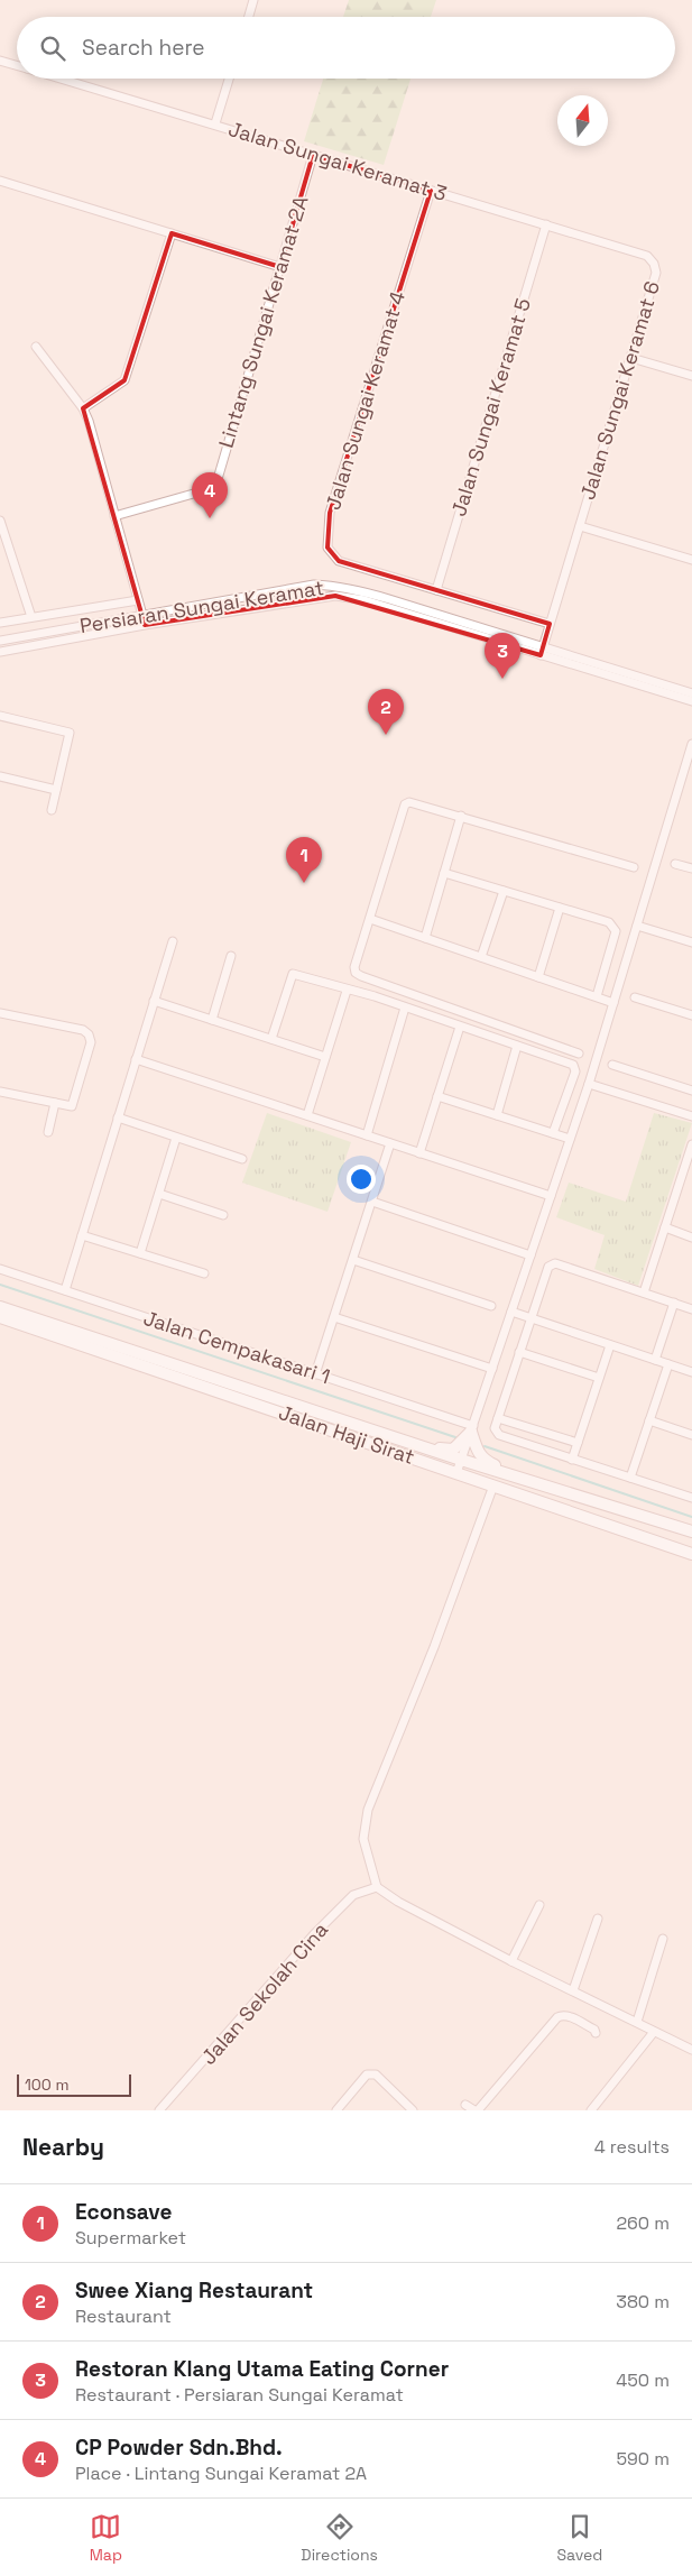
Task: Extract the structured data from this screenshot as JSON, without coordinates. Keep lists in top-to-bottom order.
{
  "streets": {
    "main road": ["Jalan Haji Sirat"],
    "street": [
      "Jalan Sungai Keramat 3",
      "Lintang Sungai Keramat 2A",
      "Jalan Sungai Keramat 6",
      "Jalan Sungai Keramat 4",
      "Jalan Sungai Keramat 5",
      "Persiaran Sungai Keramat",
      "Jalan Cempakasari 1",
      "Jalan Sekolah Cina"
    ]
  },
  "crossings": [
    ["Jalan Sungai Keramat 3", "Lintang Sungai Keramat 2A"],
    ["Jalan Sungai Keramat 3", "Jalan Sungai Keramat 6"],
    ["Jalan Sungai Keramat 3", "Jalan Sungai Keramat 4"],
    ["Jalan Sungai Keramat 3", "Jalan Sungai Keramat 5"],
    ["Jalan Sungai Keramat 6", "Jalan Sungai Keramat 4"],
    ["Jalan Sungai Keramat 6", "Persiaran Sungai Keramat"],
    ["Jalan Sungai Keramat 4", "Jalan Sungai Keramat 5"]
  ],
  "scale_bar": "100 m",
  "north": "top",
  "page": {
    "search": "Search here",
    "pins": [
      "4",
      "3",
      "2",
      "1"
    ],
    "scale": "100 m",
    "heading": ["Nearby", "4 results"],
    "list": [
      {
        "mark": "1",
        "name": "Econsave",
        "note": "Supermarket",
        "value": "260 m"
      },
      {
        "mark": "2",
        "name": "Swee Xiang Restaurant",
        "note": "Restaurant",
        "value": "380 m"
      },
      {
        "mark": "3",
        "name": "Restoran Klang Utama Eating Corner",
        "note": "Restaurant · Persiaran Sungai Keramat",
        "value": "450 m"
      },
      {
        "mark": "4",
        "name": "CP Powder Sdn.Bhd.",
        "note": "Place · Lintang Sungai Keramat 2A",
        "value": "590 m"
      }
    ],
    "nav": ["Map", "Directions", "Saved"]
  }
}
